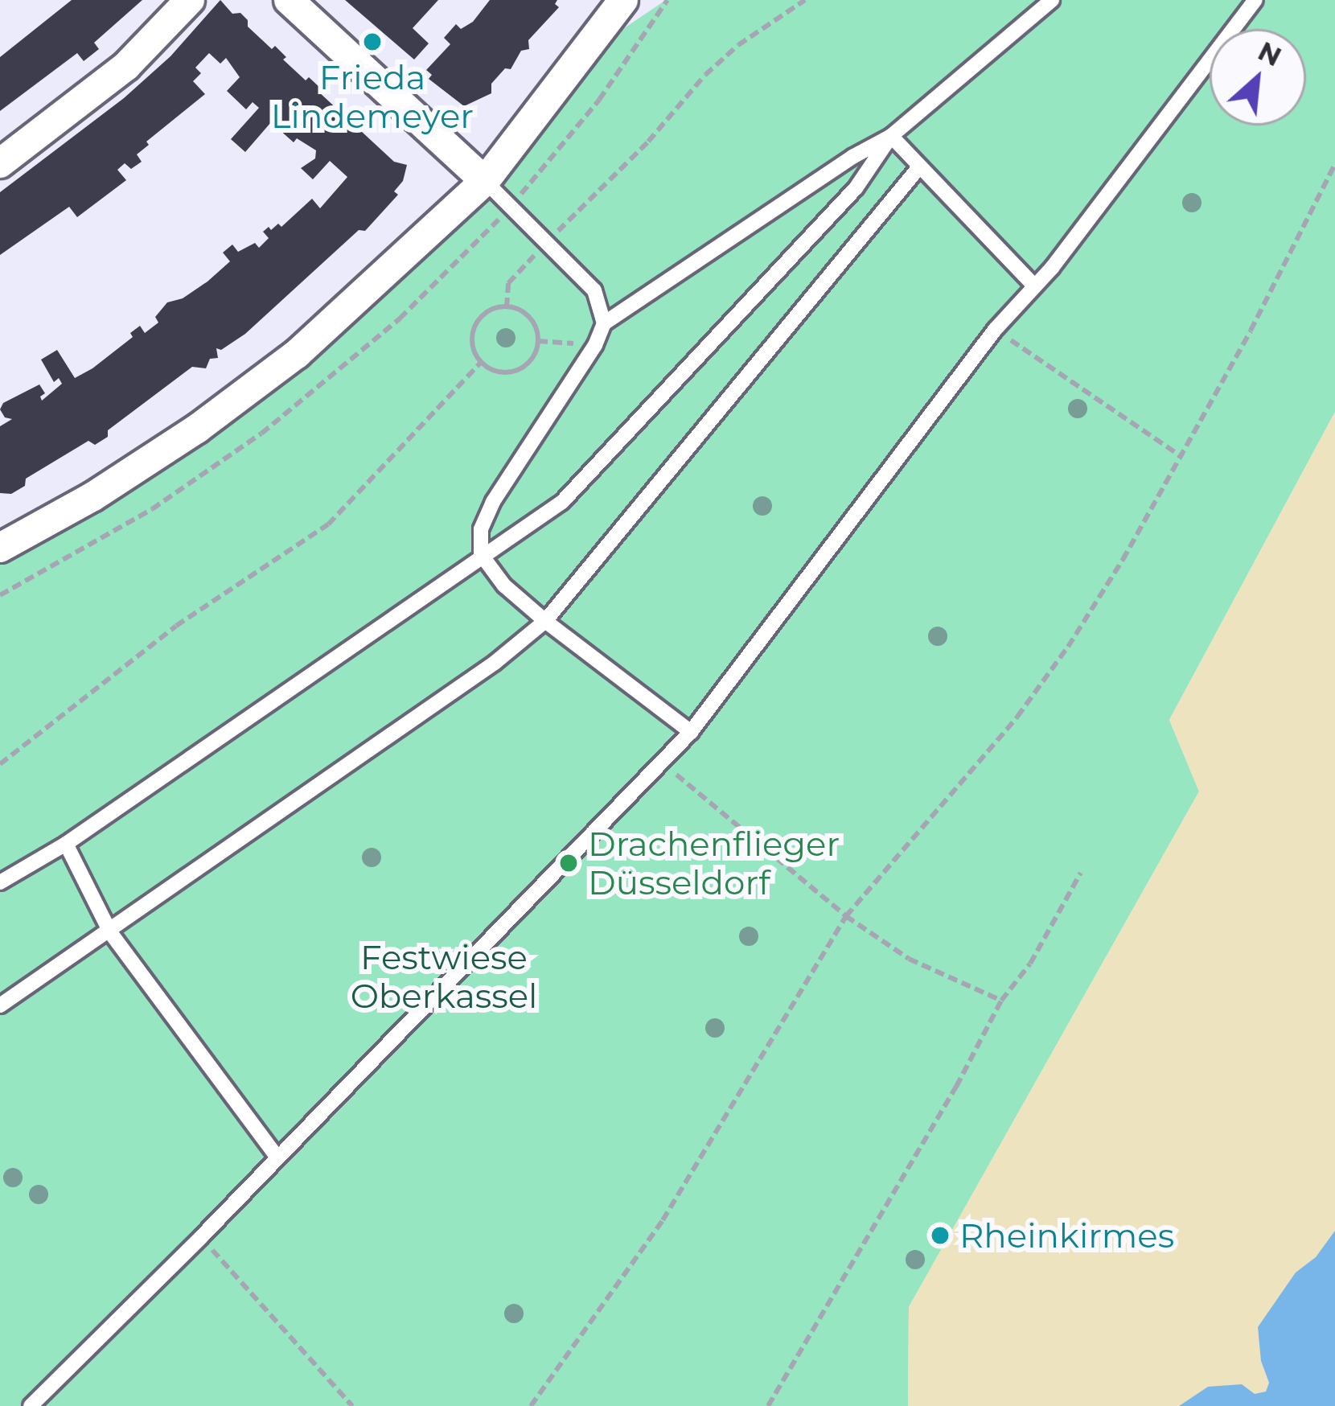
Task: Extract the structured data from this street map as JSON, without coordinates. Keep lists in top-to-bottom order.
{
  "parks": ["Festwiese Oberkassel"],
  "places": ["Frieda Lindemeyer", "Drachenflieger Düsseldorf", "Rheinkirmes"],
  "north": "top right"
}
